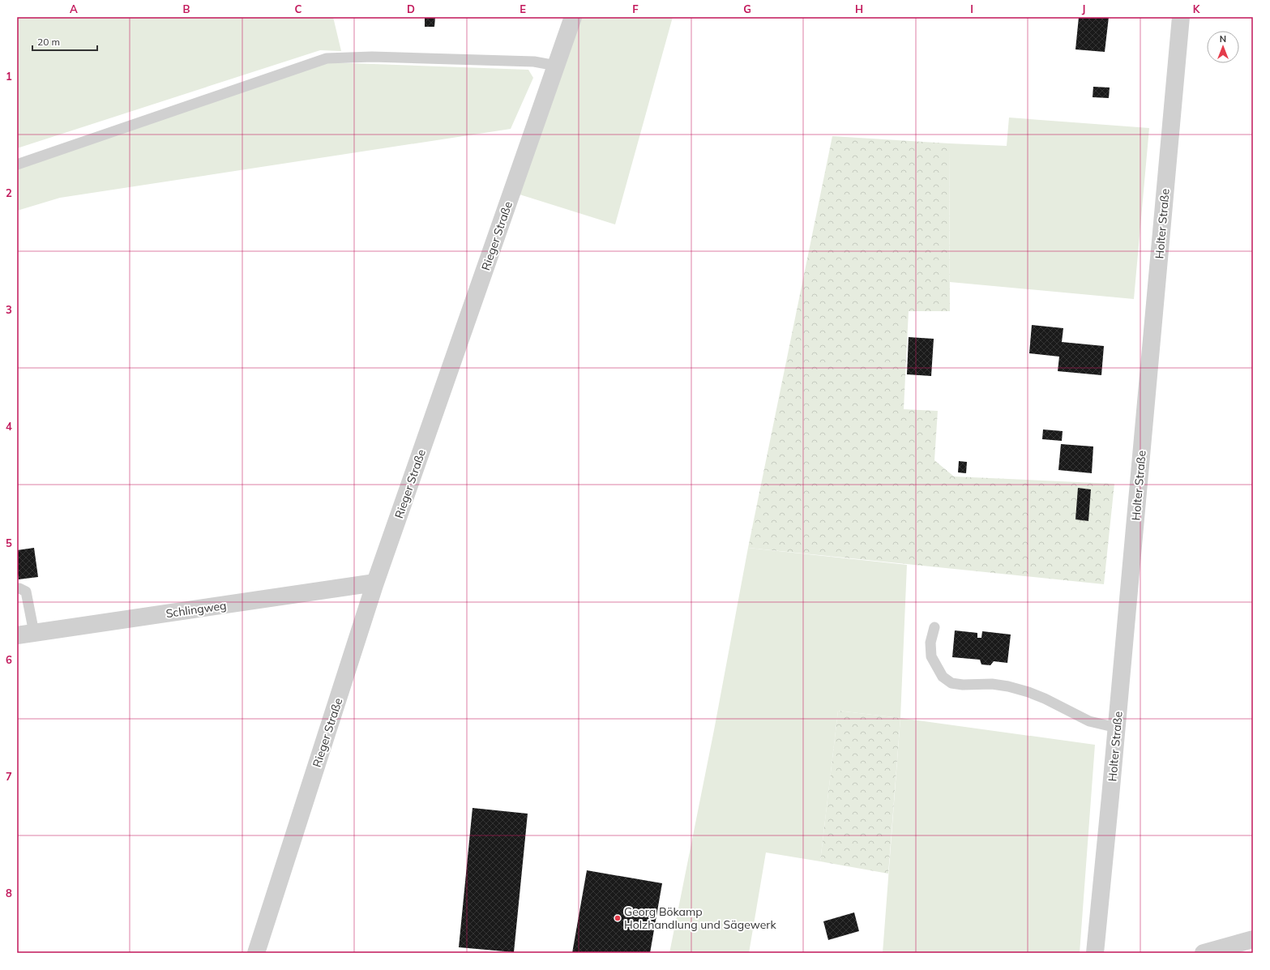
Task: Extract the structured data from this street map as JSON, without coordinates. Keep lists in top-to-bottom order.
{
  "streets": {
    "street": ["Holter Straße", "Rieger Straße", "Schlingweg"]
  },
  "crossings": [
    ["Rieger Straße", "Schlingweg"]
  ],
  "places": ["Georg Bökamp Holzhandlung und Sägewerk"],
  "scale_bar": "20 m",
  "north": "top",
  "grid": {
    "columns": [
      "A",
      "B",
      "C",
      "D",
      "E",
      "F",
      "G",
      "H",
      "I",
      "J",
      "K"
    ],
    "rows": [
      "1",
      "2",
      "3",
      "4",
      "5",
      "6",
      "7",
      "8"
    ]
  }
}
